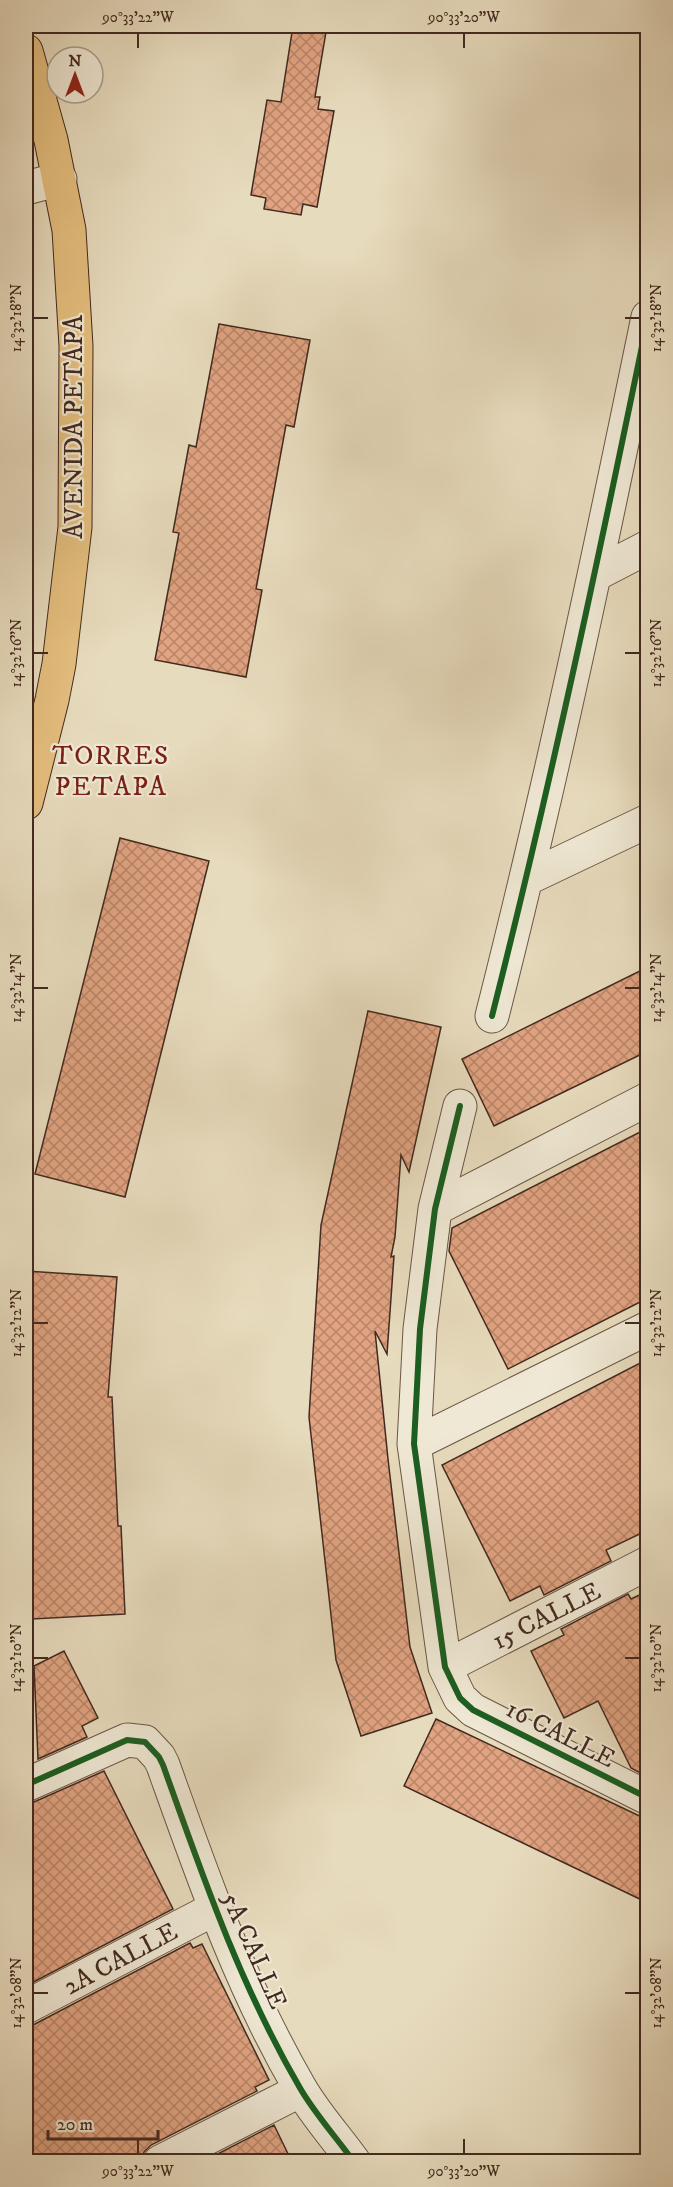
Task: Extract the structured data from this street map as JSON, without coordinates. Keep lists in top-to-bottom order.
{
  "streets": {
    "main road": ["AVENIDA PETAPA"],
    "street": [
      "15 CALLE",
      "16 CALLE",
      "5A CALLE",
      "2A CALLE"
    ]
  },
  "crossings": [
    ["15 CALLE", "16 CALLE"],
    ["5A CALLE", "2A CALLE"]
  ],
  "districts": ["TORRES PETAPA"],
  "scale_bar": "20 m",
  "north": "top",
  "coordinates": [
    "90°33'22\"W",
    "90°33'20\"W",
    "14°32'18\"N",
    "14°32'16\"N",
    "14°32'14\"N",
    "14°32'12\"N",
    "14°32'10\"N",
    "14°32'08\"N"
  ]
}
